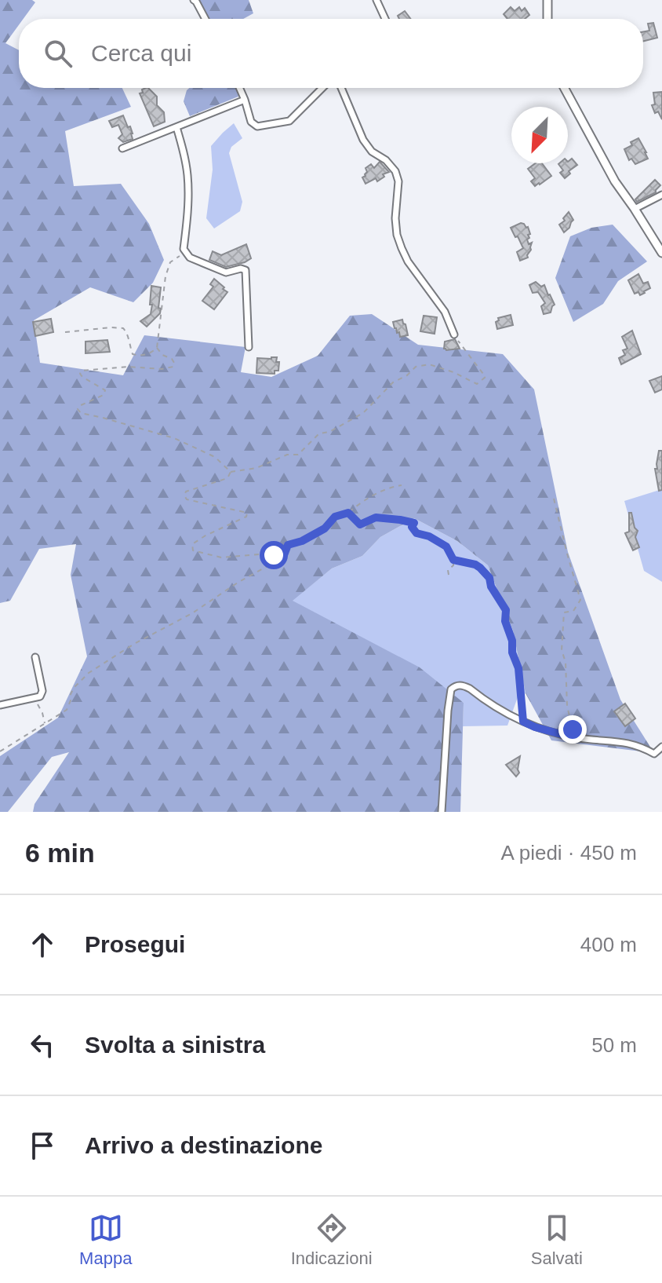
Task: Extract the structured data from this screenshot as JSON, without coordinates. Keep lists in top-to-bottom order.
{
  "north": "bottom left",
  "page": {
    "search": "Cerca qui",
    "heading": ["6 min", "A piedi · 450 m"],
    "list": [
      ["Prosegui", "400 m"],
      ["Svolta a sinistra", "50 m"],
      "Arrivo a destinazione"
    ],
    "nav": ["Mappa", "Indicazioni", "Salvati"]
  }
}
